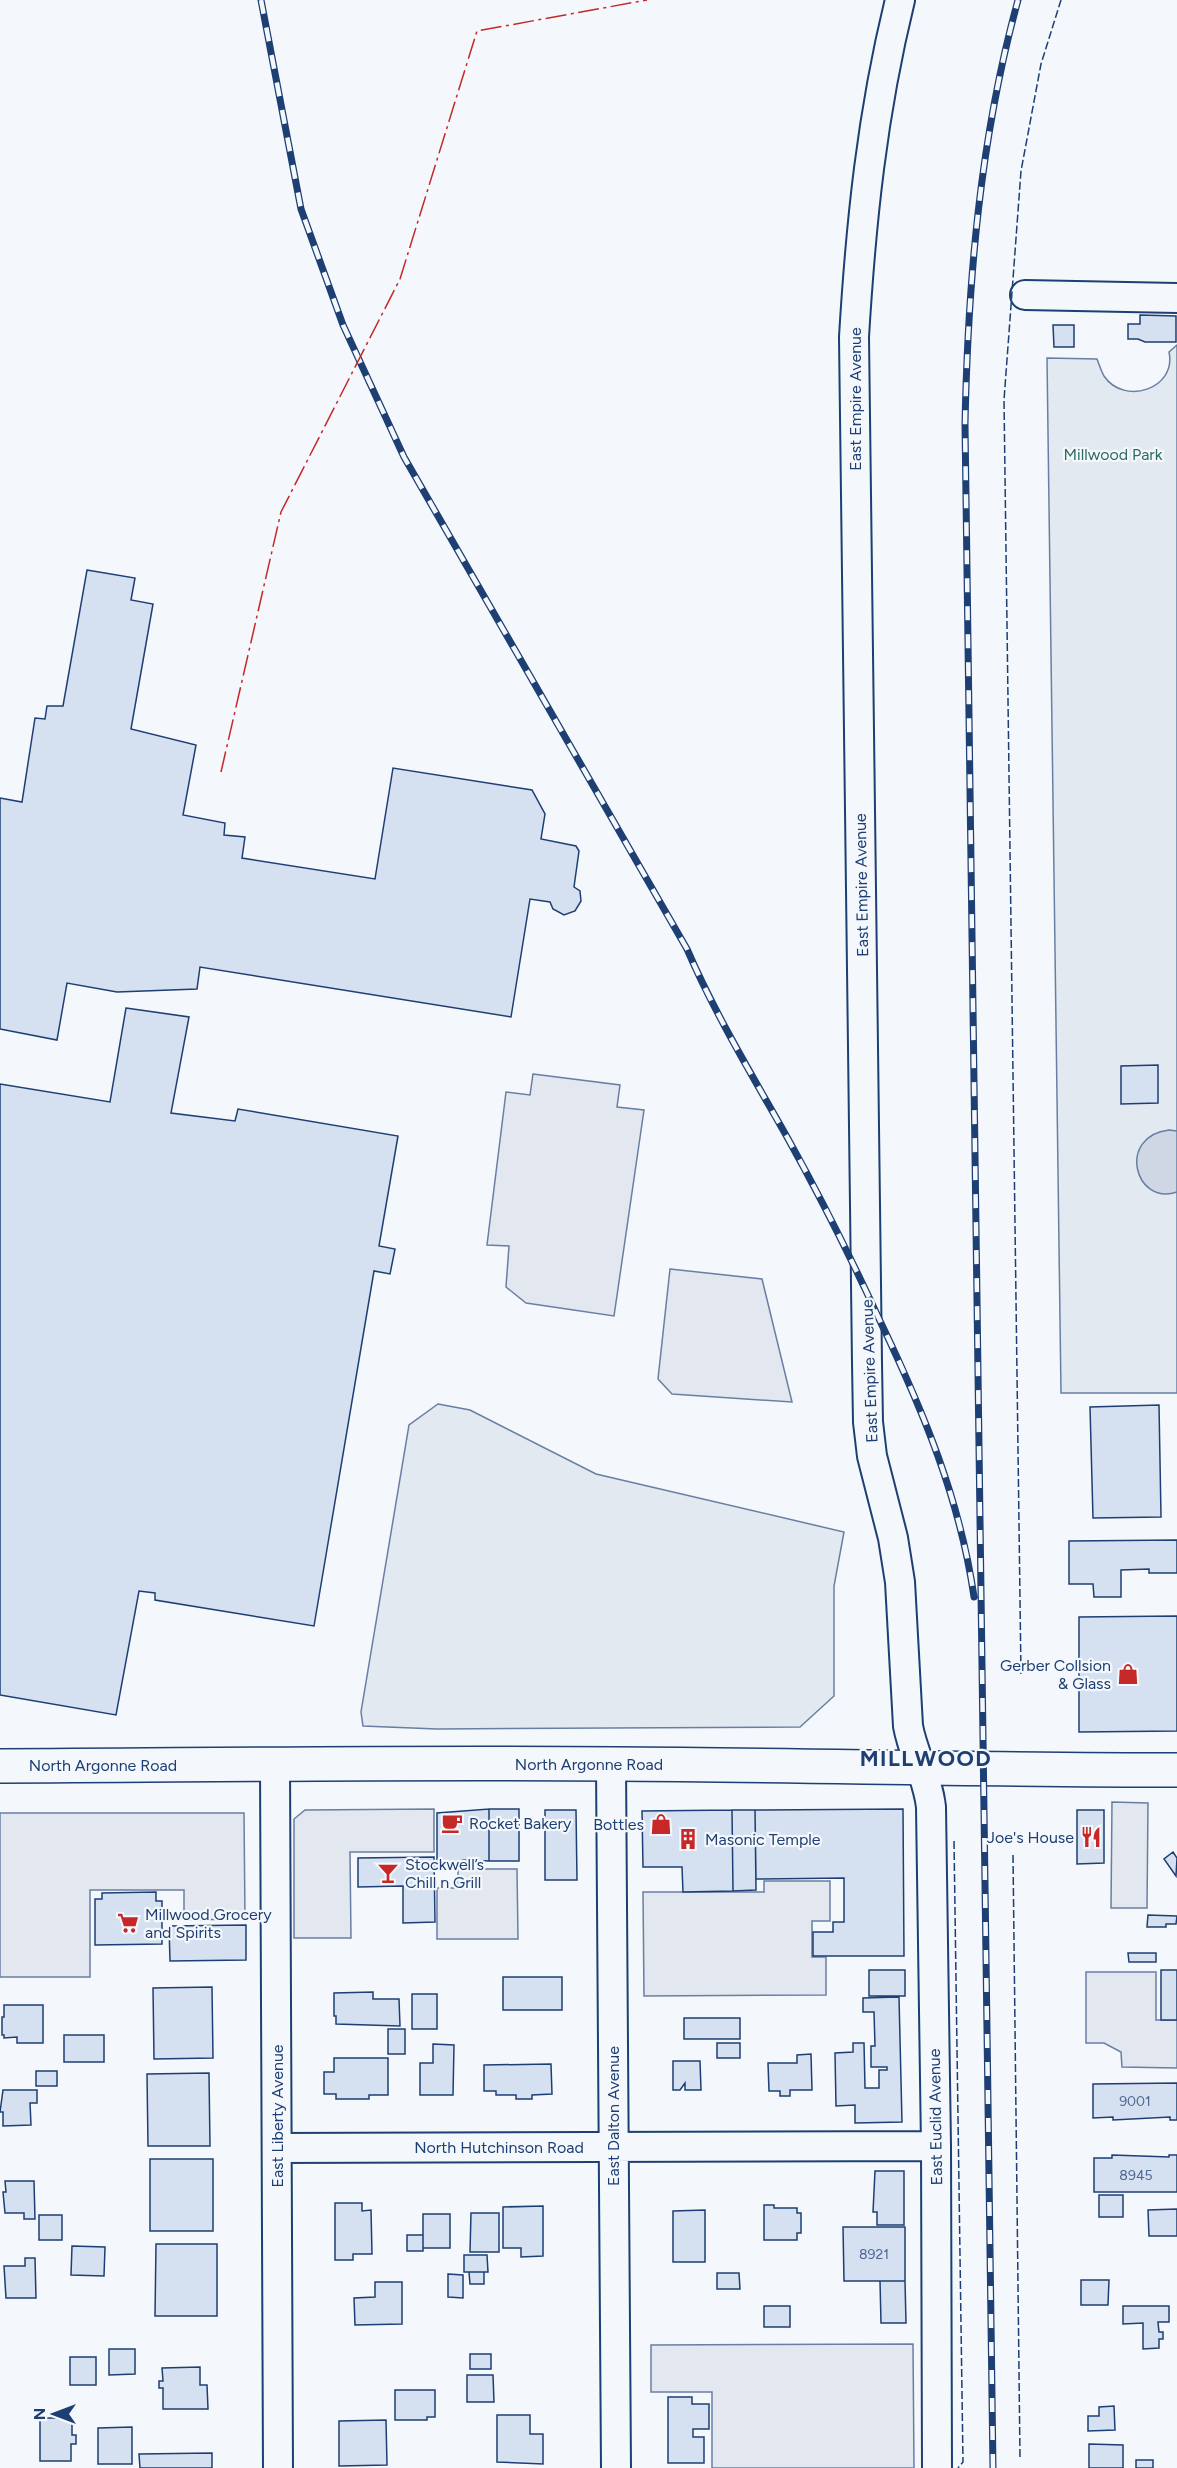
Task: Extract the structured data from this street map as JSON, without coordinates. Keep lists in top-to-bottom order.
{
  "streets": {
    "main road": ["North Argonne Road"],
    "street": [
      "East Empire Avenue",
      "East Liberty Avenue",
      "East Dalton Avenue",
      "East Euclid Avenue",
      "North Hutchinson Road"
    ]
  },
  "crossings": [
    ["East Empire Avenue", "North Argonne Road"],
    ["East Empire Avenue", "East Euclid Avenue"],
    ["North Argonne Road", "East Liberty Avenue"],
    ["North Argonne Road", "East Dalton Avenue"],
    ["North Argonne Road", "East Euclid Avenue"],
    ["East Liberty Avenue", "North Hutchinson Road"],
    ["East Dalton Avenue", "North Hutchinson Road"],
    ["East Euclid Avenue", "North Hutchinson Road"]
  ],
  "districts": ["MILLWOOD"],
  "parks": ["Millwood Park"],
  "places": {
    "shop": ["Gerber Collsion & Glass", "Bottles"],
    "cafe": ["Rocket Bakery"],
    "restaurant": ["Joe's House"],
    "building": ["Masonic Temple"],
    "bar": ["Stockwell’s Chill n Grill"],
    "supermarket": ["Millwood Grocery and Spirits"]
  },
  "house_numbers": ["9001", "8945", "8921"],
  "north": "left"
}
